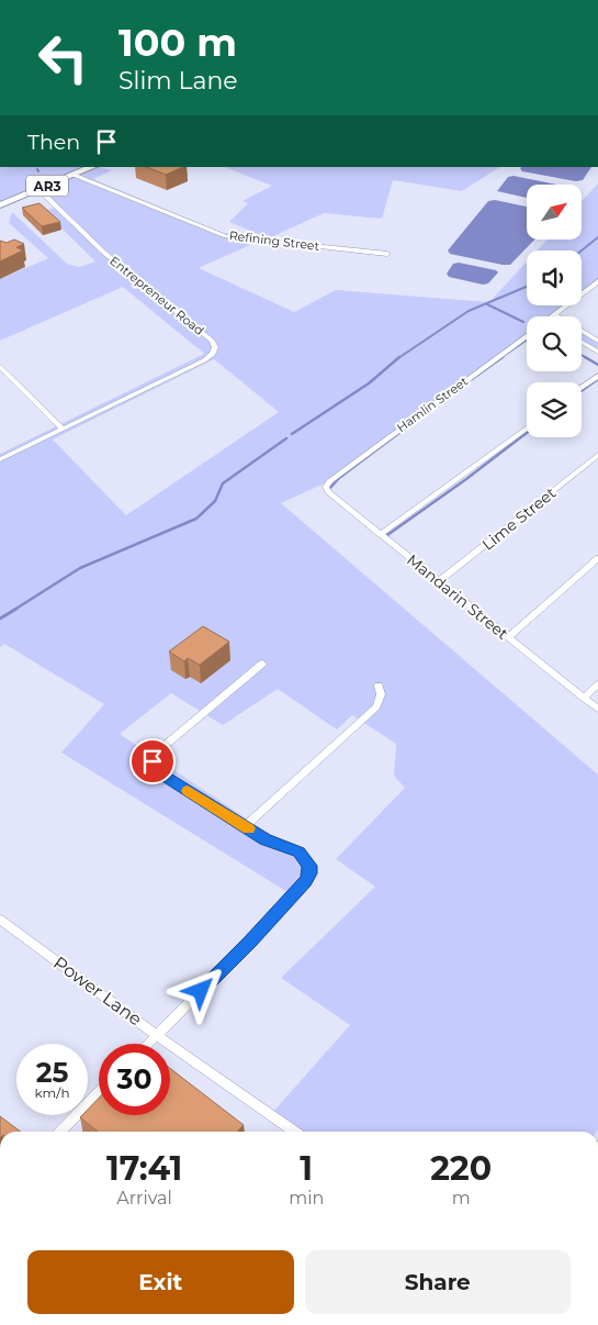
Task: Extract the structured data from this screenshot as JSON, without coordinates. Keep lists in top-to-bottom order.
{
  "streets": {
    "main road": ["AR3"],
    "street": [
      "Refining Street",
      "Entrepreneur Road",
      "Hamlin Street",
      "Lime Street",
      "Mandarin Street",
      "Power Lane"
    ]
  },
  "crossings": [
    ["AR3", "Refining Street"],
    ["AR3", "Entrepreneur Road"],
    ["Hamlin Street", "Mandarin Street"],
    ["Lime Street", "Mandarin Street"]
  ],
  "north": "top right",
  "page": {
    "turn": ["100 m", "Slim Lane"],
    "then": "Then",
    "speed": "25 km/h",
    "limit": "30",
    "eta": [
      "17:41",
      "Arrival",
      "1",
      "min",
      "220",
      "m"
    ],
    "buttons": ["Exit", "Share"]
  }
}
